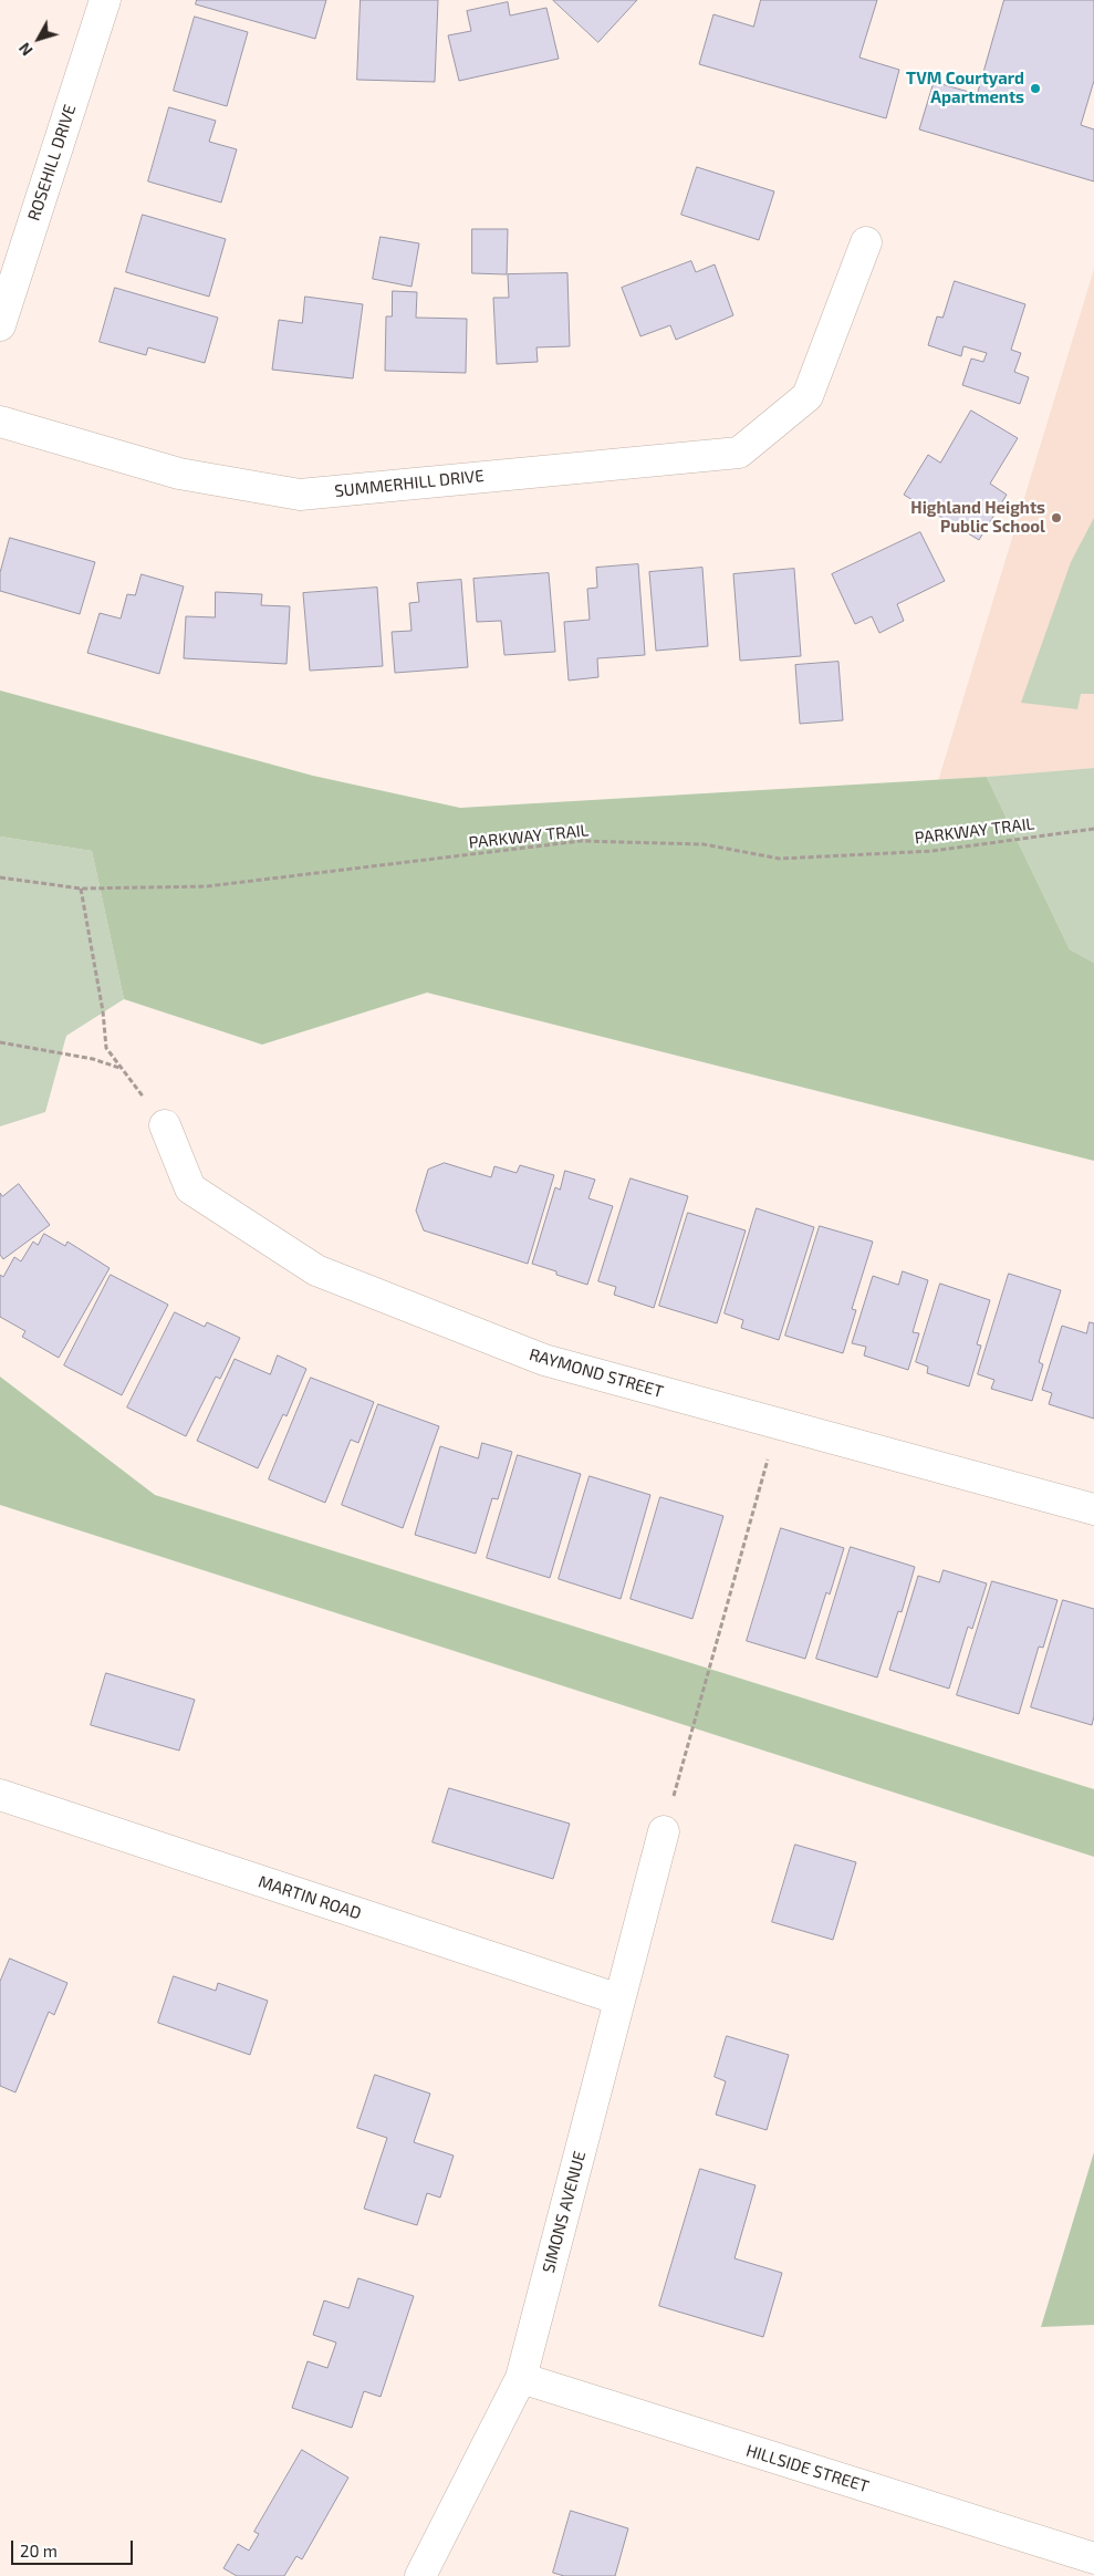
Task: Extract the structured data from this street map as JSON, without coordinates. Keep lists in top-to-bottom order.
{
  "streets": {
    "street": [
      "ROSEHILL DRIVE",
      "SUMMERHILL DRIVE",
      "RAYMOND STREET",
      "MARTIN ROAD",
      "SIMONS AVENUE",
      "HILLSIDE STREET"
    ],
    "path": ["PARKWAY TRAIL"]
  },
  "crossings": [
    ["MARTIN ROAD", "SIMONS AVENUE"],
    ["SIMONS AVENUE", "HILLSIDE STREET"]
  ],
  "places": ["TVM Courtyard Apartments", "Highland Heights Public School"],
  "scale_bar": "20 m",
  "north": "bottom left"
}
